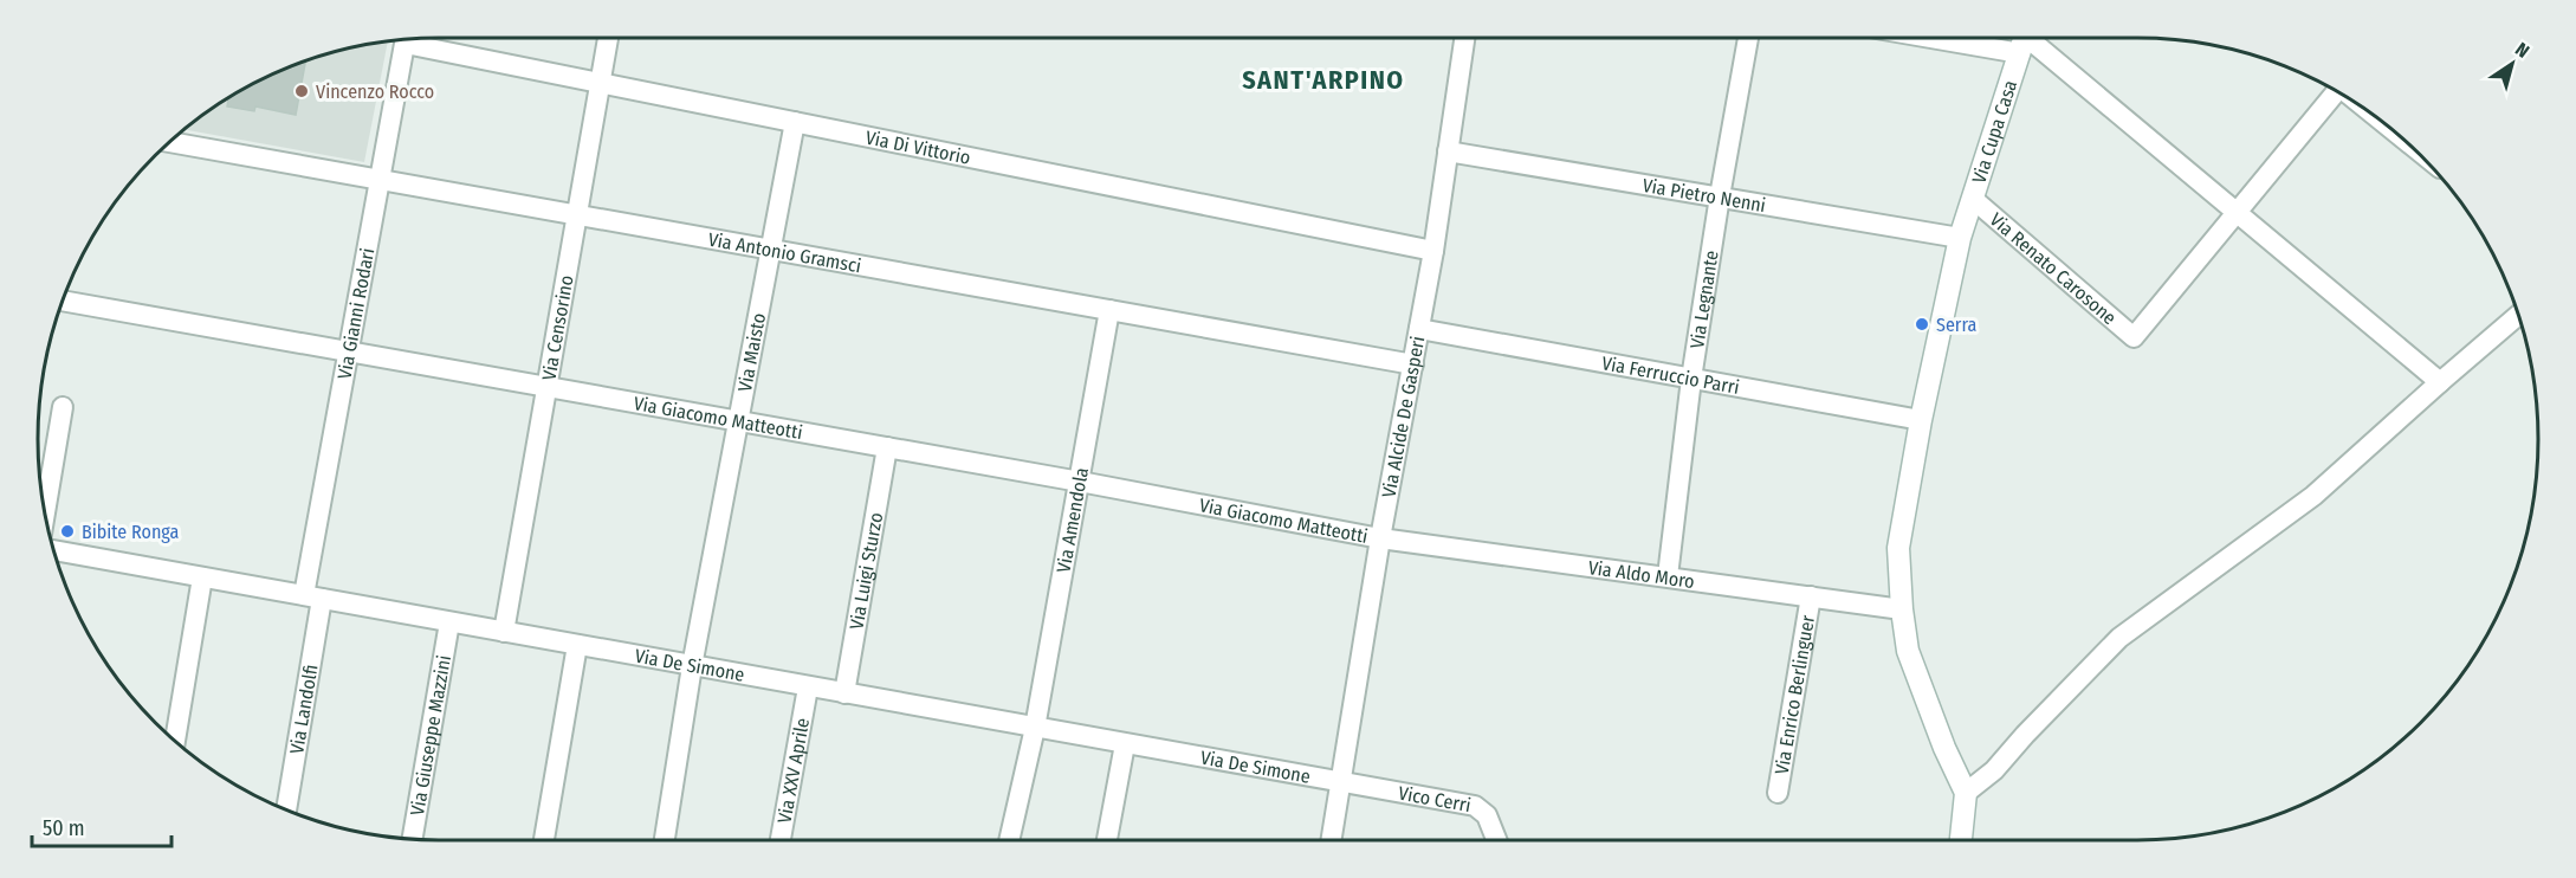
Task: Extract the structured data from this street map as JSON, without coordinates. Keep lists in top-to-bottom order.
{
  "streets": {
    "street": [
      "Via Cupa Casa",
      "Via Di Vittorio",
      "Via Pietro Nenni",
      "Via Antonio Gramsci",
      "Via Renato Carosone",
      "Via Legnante",
      "Via Gianni Rodari",
      "Via Censorino",
      "Via Maisto",
      "Via Ferruccio Parri",
      "Via Giacomo Matteotti",
      "Via Alcide De Gasperi",
      "Via Amendola",
      "Via Luigi Sturzo",
      "Via Aldo Moro",
      "Via De Simone",
      "Via Enrico Berlinguer",
      "Via Landolfi",
      "Via Giuseppe Mazzini",
      "Via XXV Aprile",
      "Vico Cerri"
    ]
  },
  "crossings": [
    ["Via Cupa Casa", "Via Pietro Nenni"],
    ["Via Cupa Casa", "Via Renato Carosone"],
    ["Via Cupa Casa", "Via Ferruccio Parri"],
    ["Via Cupa Casa", "Via Aldo Moro"],
    ["Via Di Vittorio", "Via Censorino"],
    ["Via Di Vittorio", "Via Maisto"],
    ["Via Di Vittorio", "Via Alcide De Gasperi"],
    ["Via Pietro Nenni", "Via Legnante"],
    ["Via Pietro Nenni", "Via Alcide De Gasperi"],
    ["Via Antonio Gramsci", "Via Gianni Rodari"],
    ["Via Antonio Gramsci", "Via Censorino"],
    ["Via Antonio Gramsci", "Via Maisto"],
    ["Via Antonio Gramsci", "Via Alcide De Gasperi"],
    ["Via Antonio Gramsci", "Via Amendola"],
    ["Via Legnante", "Via Ferruccio Parri"],
    ["Via Legnante", "Via Aldo Moro"],
    ["Via Gianni Rodari", "Via Giacomo Matteotti"],
    ["Via Gianni Rodari", "Via De Simone"],
    ["Via Gianni Rodari", "Via Landolfi"],
    ["Via Censorino", "Via Giacomo Matteotti"],
    ["Via Censorino", "Via De Simone"],
    ["Via Maisto", "Via Giacomo Matteotti"],
    ["Via Maisto", "Via De Simone"],
    ["Via Ferruccio Parri", "Via Alcide De Gasperi"],
    ["Via Giacomo Matteotti", "Via Alcide De Gasperi"],
    ["Via Giacomo Matteotti", "Via Amendola"],
    ["Via Giacomo Matteotti", "Via Luigi Sturzo"],
    ["Via Giacomo Matteotti", "Via Aldo Moro"],
    ["Via Alcide De Gasperi", "Via Aldo Moro"],
    ["Via Alcide De Gasperi", "Via De Simone"],
    ["Via Alcide De Gasperi", "Vico Cerri"],
    ["Via Amendola", "Via De Simone"],
    ["Via Luigi Sturzo", "Via De Simone"],
    ["Via Aldo Moro", "Via Enrico Berlinguer"],
    ["Via De Simone", "Via Landolfi"],
    ["Via De Simone", "Via Giuseppe Mazzini"],
    ["Via De Simone", "Via XXV Aprile"],
    ["Via De Simone", "Vico Cerri"]
  ],
  "districts": ["SANT'ARPINO"],
  "places": ["Vincenzo Rocco", "Serra", "Bibite Ronga"],
  "scale_bar": "50 m",
  "north": "top right"
}
